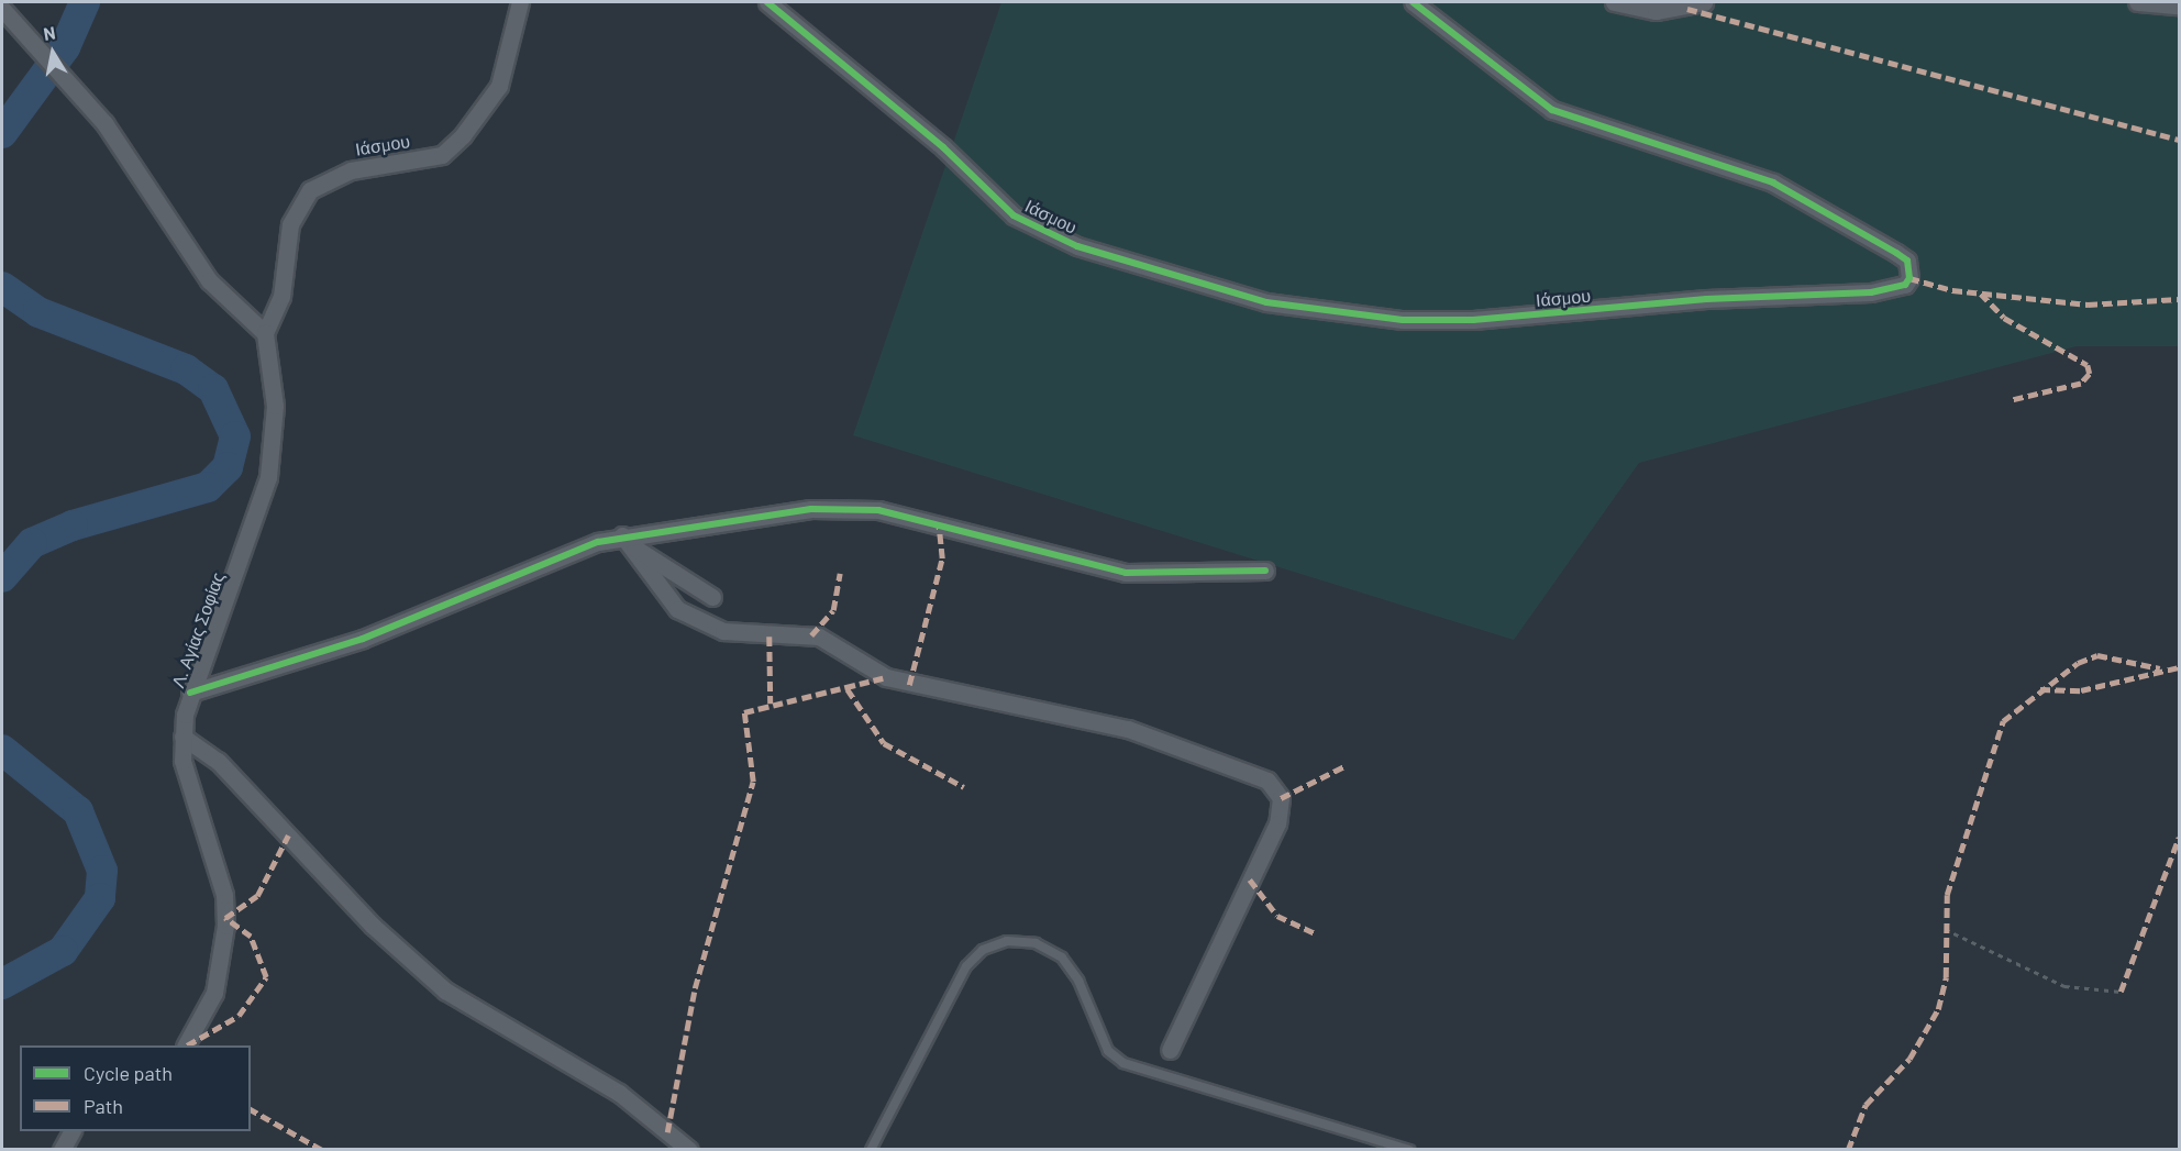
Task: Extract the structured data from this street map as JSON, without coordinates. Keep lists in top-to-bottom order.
{
  "streets": {
    "street": ["Ιάσμου", "Λ. Αγίας Σοφίας"]
  },
  "crossings": [
    ["Ιάσμου", "Λ. Αγίας Σοφίας"]
  ],
  "legend": ["Cycle path", "Path"],
  "north": "top"
}
